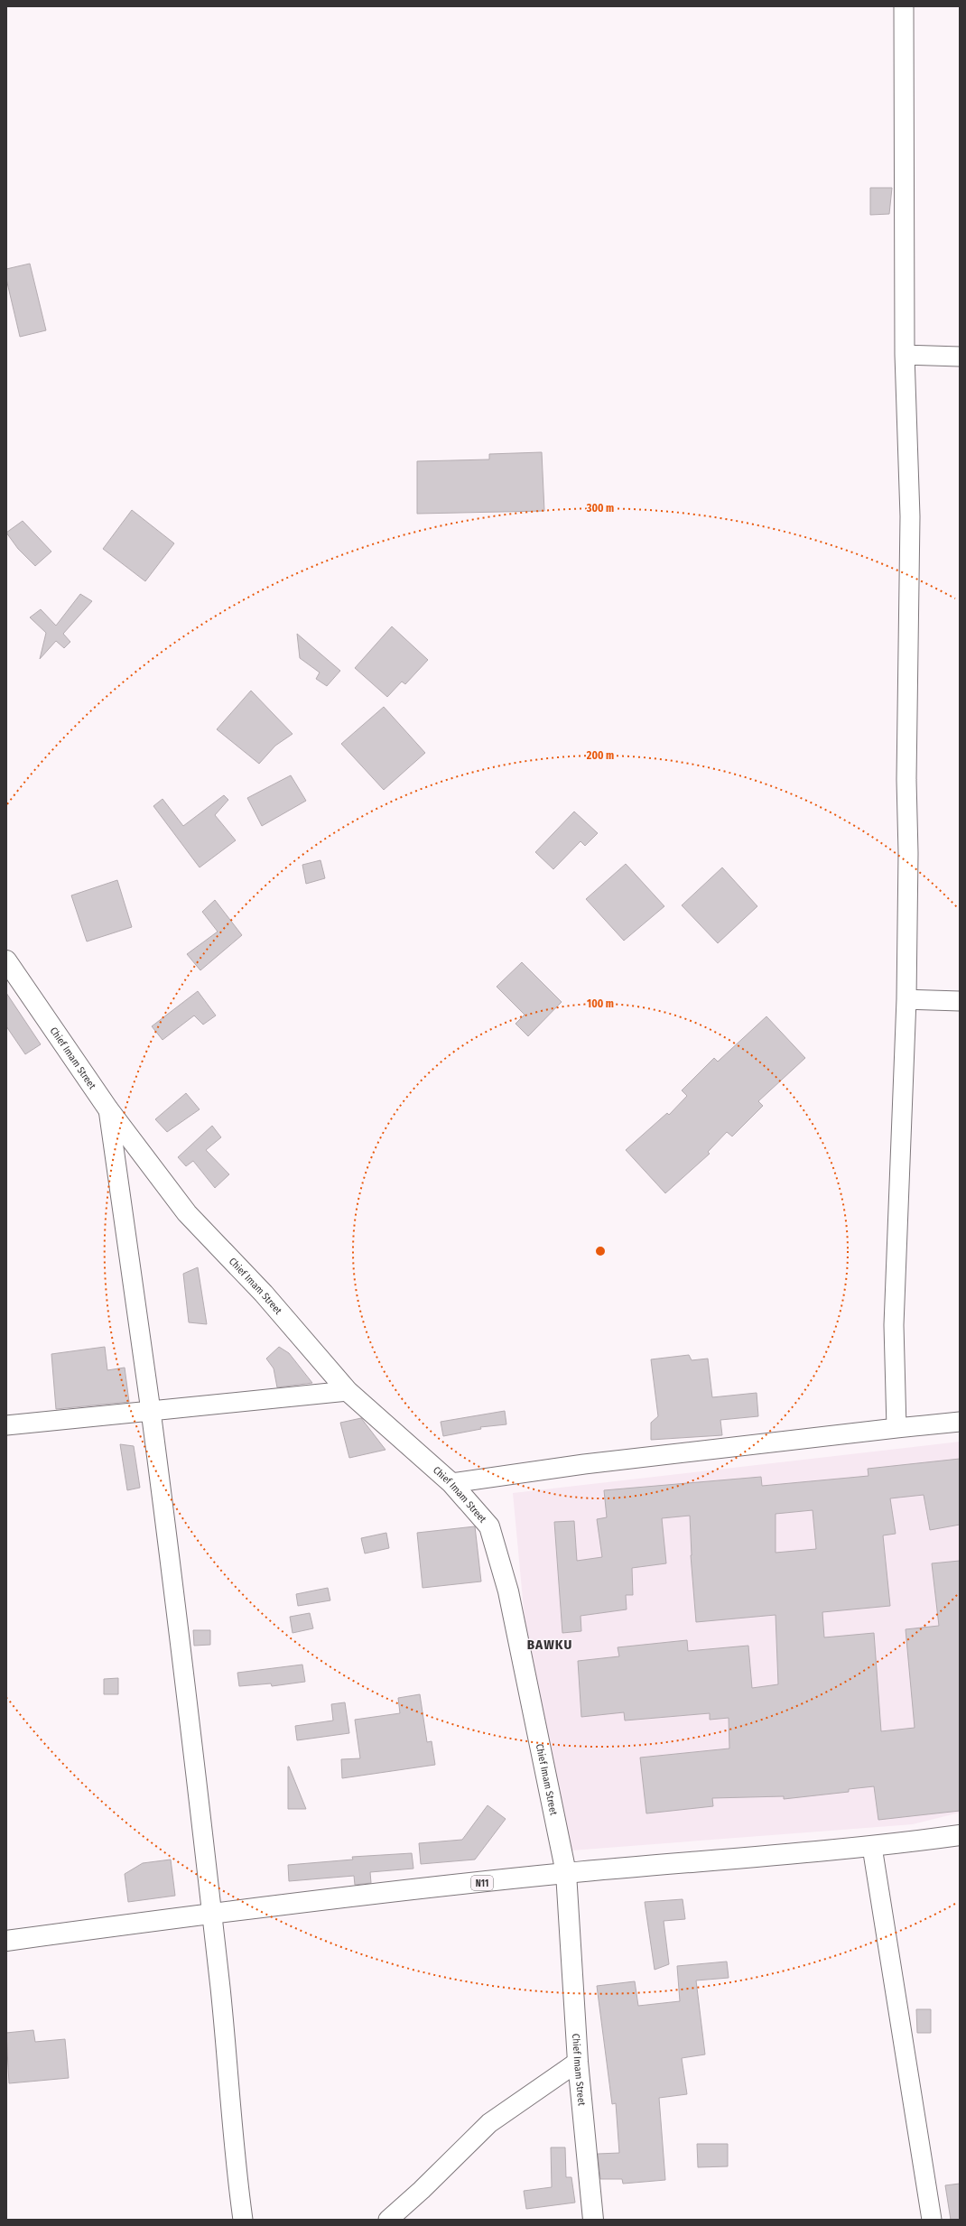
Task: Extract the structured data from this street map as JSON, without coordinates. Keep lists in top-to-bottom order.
{
  "streets": {
    "main road": ["Chief Imam Street", "N11"]
  },
  "crossings": [
    ["Chief Imam Street", "N11"]
  ],
  "districts": ["BAWKU"],
  "rings": ["300 m", "200 m", "100 m"]
}
